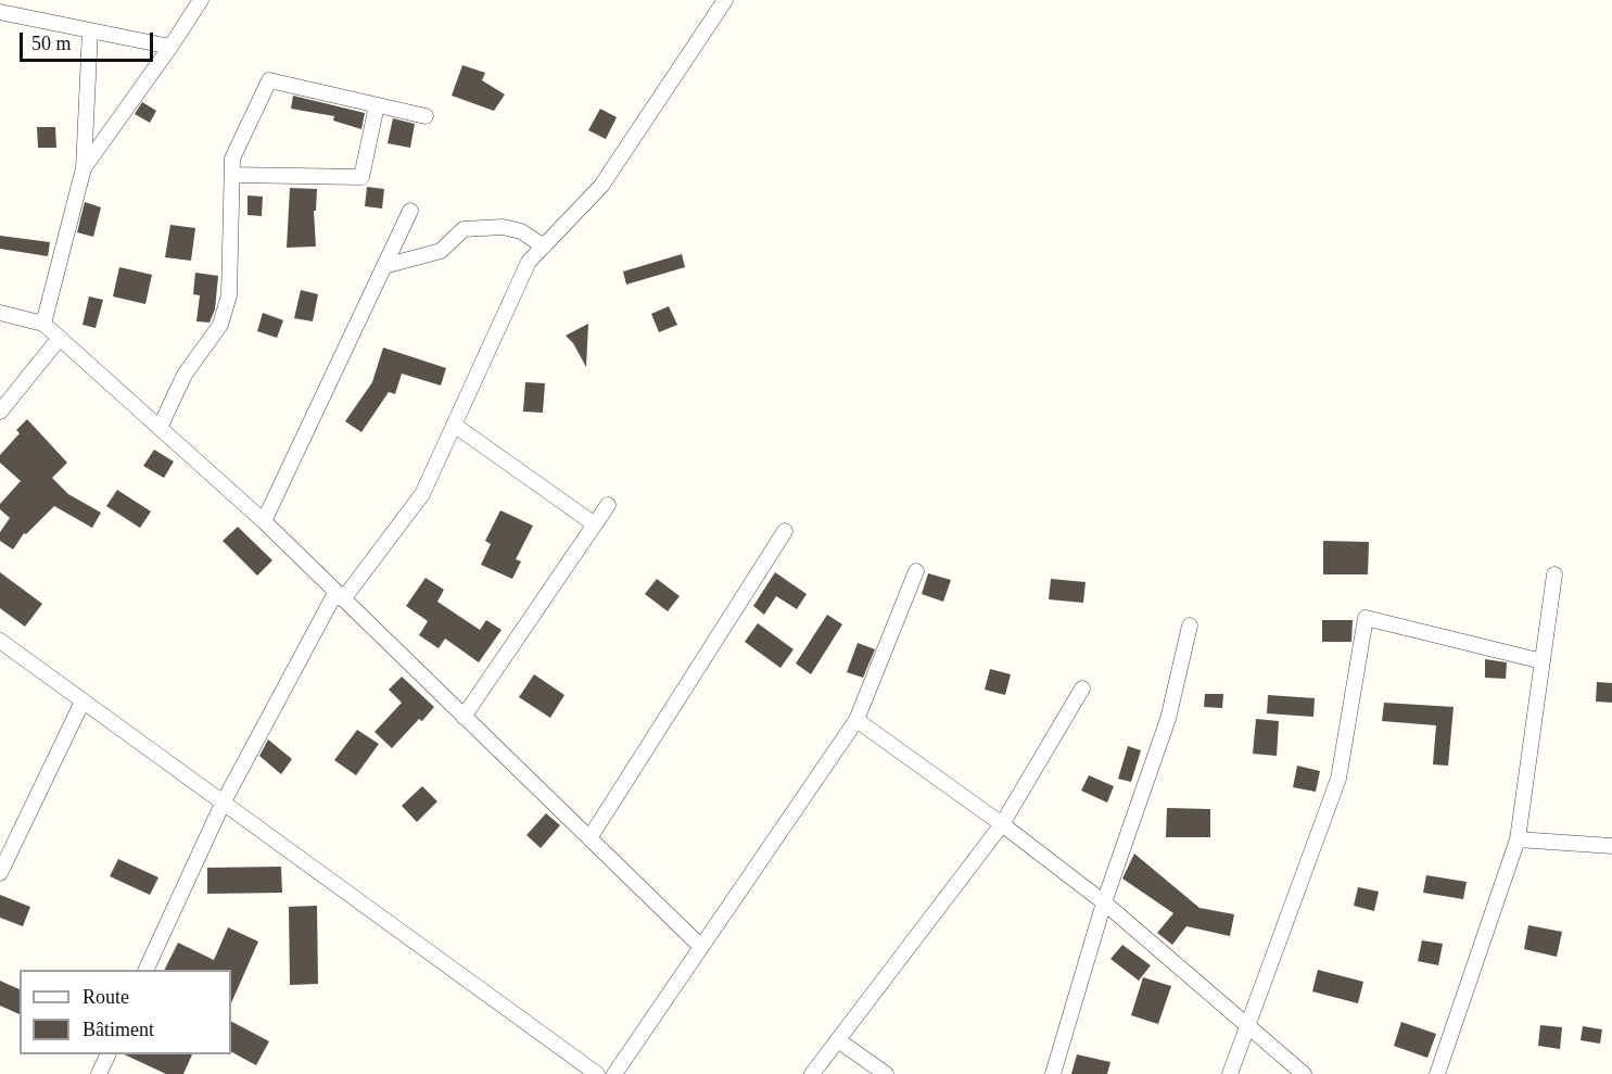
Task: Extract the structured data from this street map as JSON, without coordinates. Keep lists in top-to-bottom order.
{
  "legend": ["Route", "Bâtiment"],
  "scale_bar": "50 m"
}
